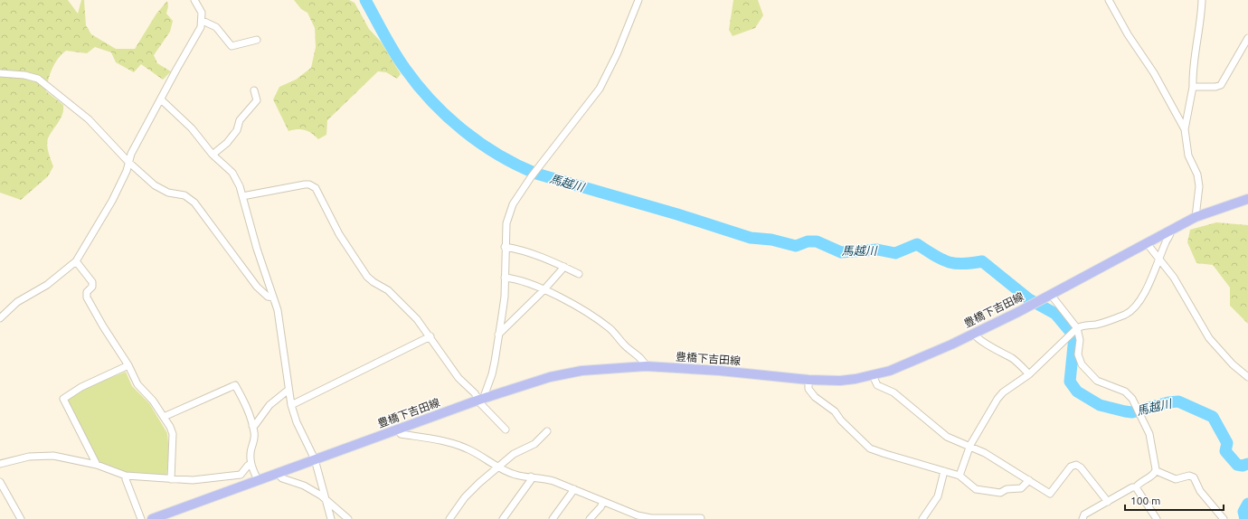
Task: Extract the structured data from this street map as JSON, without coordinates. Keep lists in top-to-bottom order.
{
  "streets": {
    "main road": ["豊橋下吉田線"]
  },
  "water": ["馬越川"],
  "scale_bar": "100 m"
}
